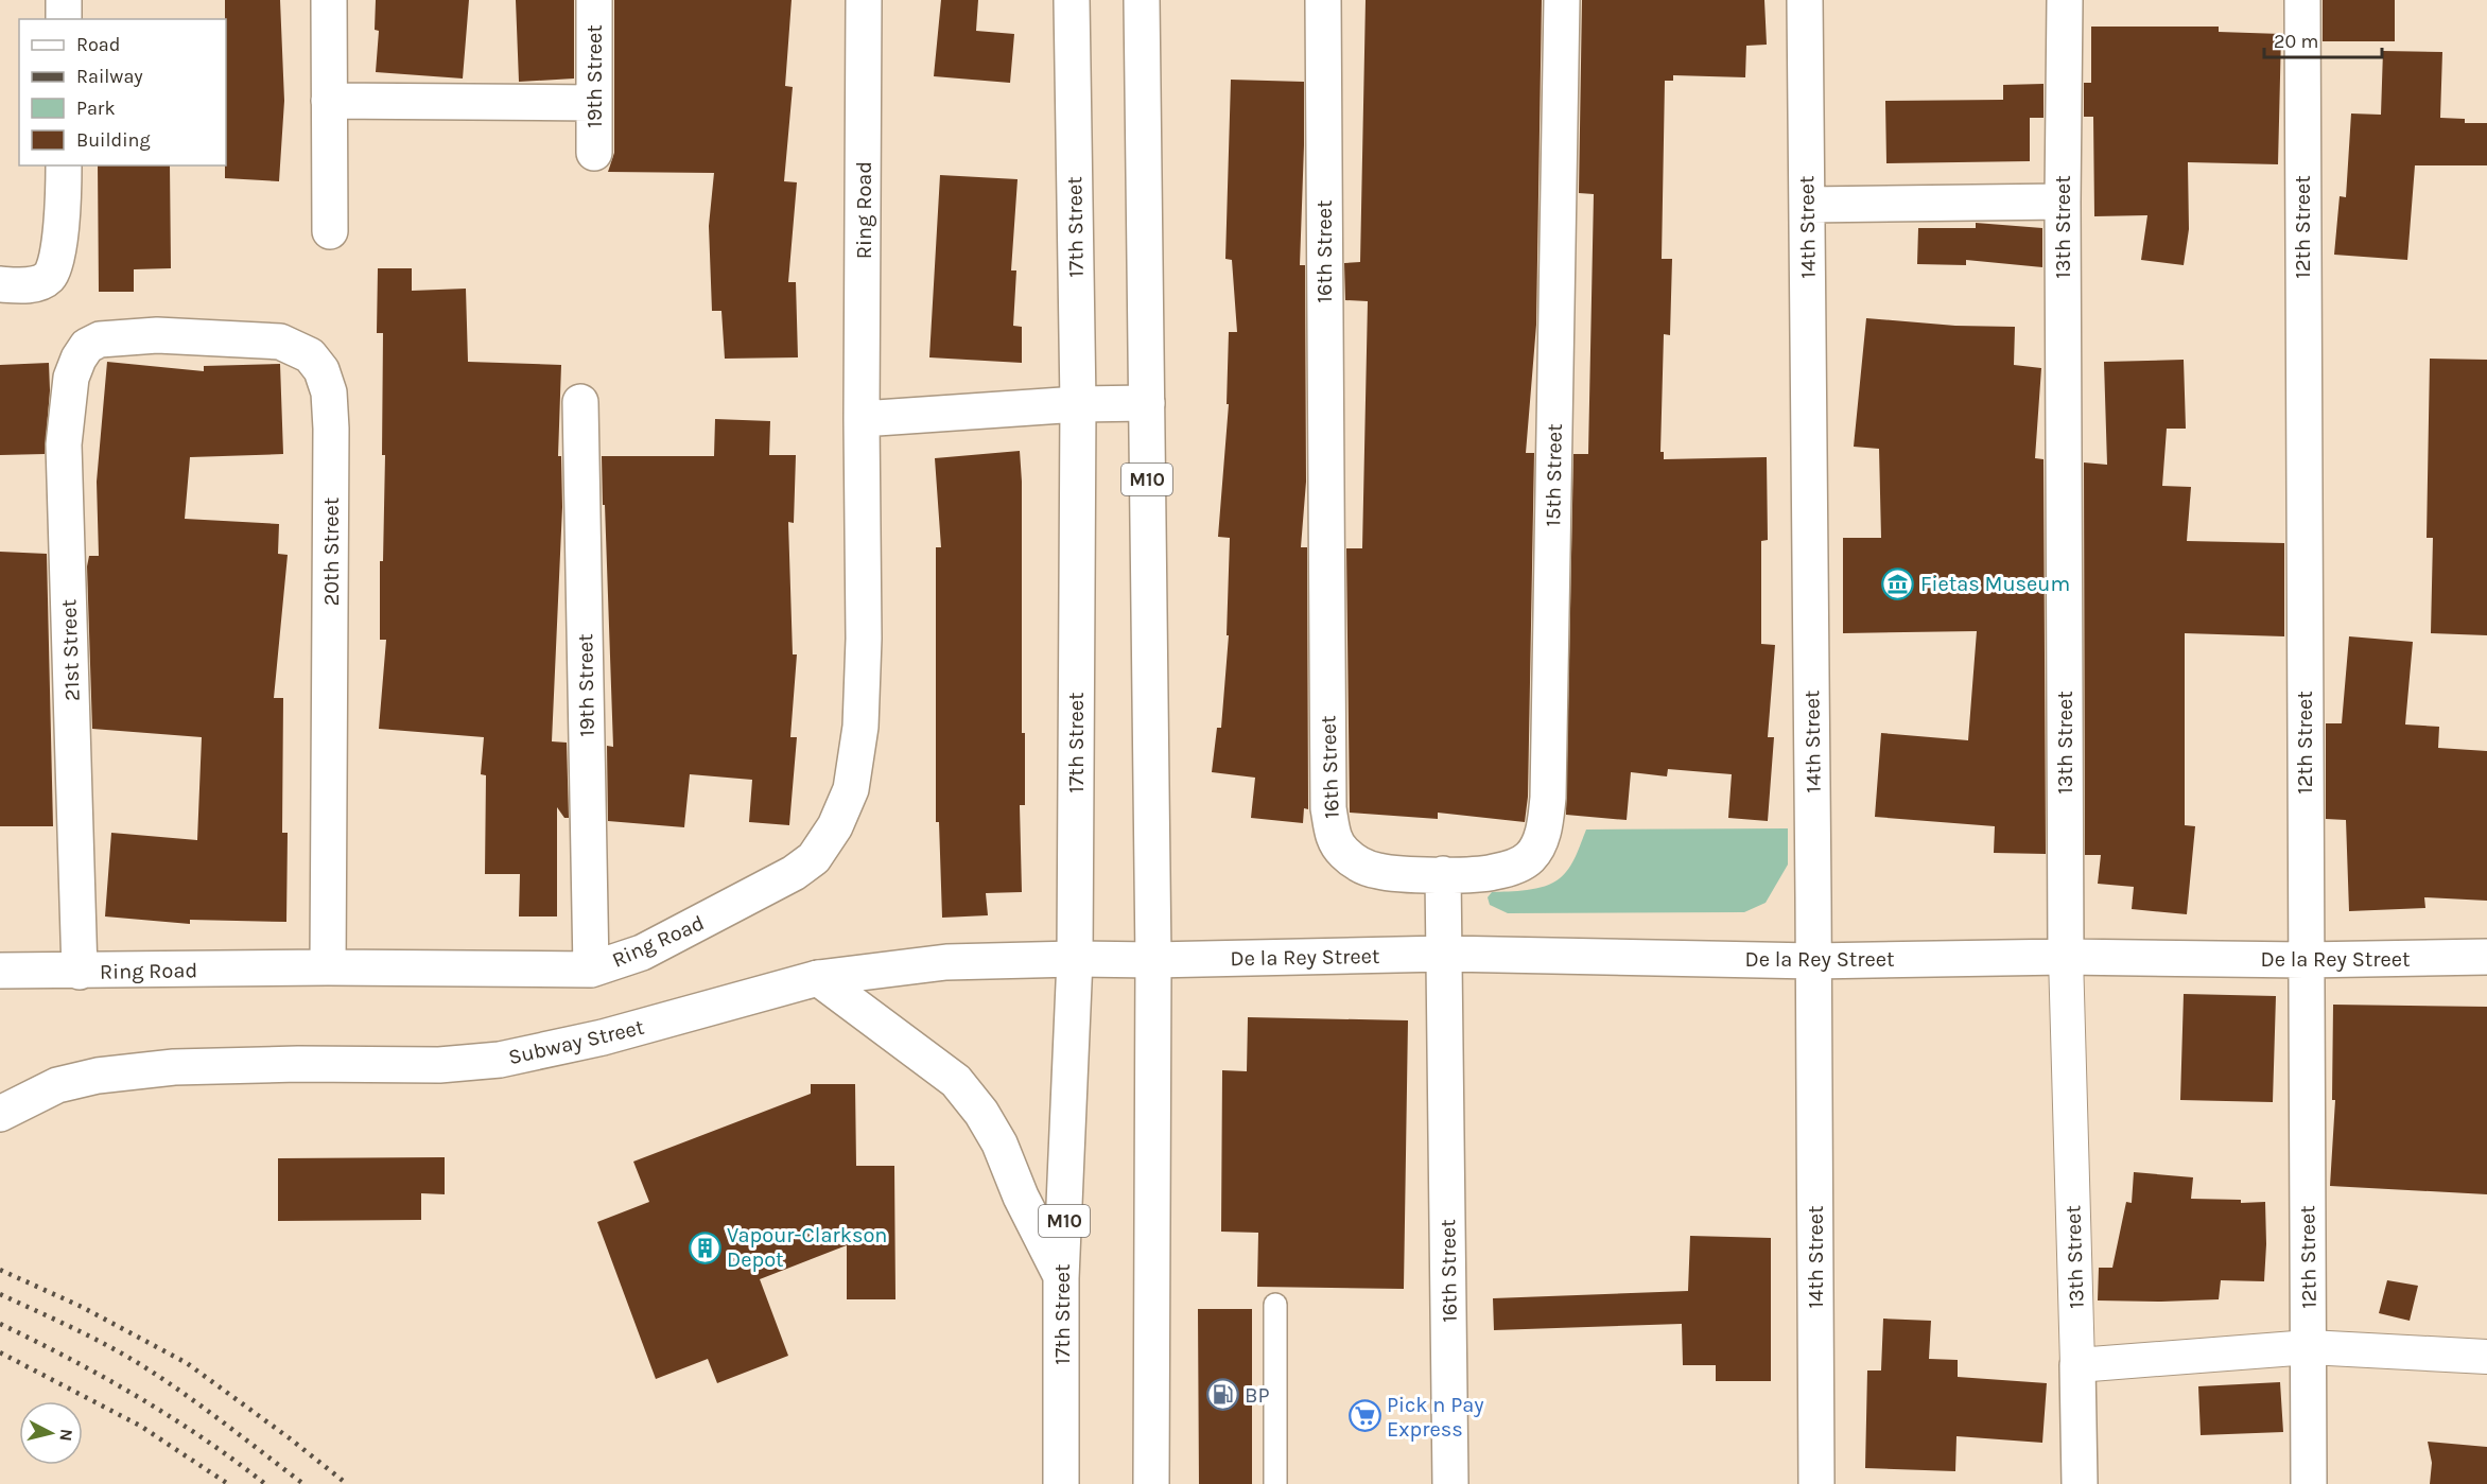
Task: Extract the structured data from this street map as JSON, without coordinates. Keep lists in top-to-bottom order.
{
  "streets": {
    "street": [
      "19th Street",
      "Ring Road",
      "17th Street",
      "14th Street",
      "13th Street",
      "12th Street",
      "16th Street",
      "15th Street",
      "M10",
      "20th Street",
      "21st Street",
      "De la Rey Street",
      "Subway Street"
    ]
  },
  "crossings": [
    ["19th Street", "Ring Road"],
    ["Ring Road", "20th Street"],
    ["Ring Road", "21st Street"],
    ["17th Street", "Subway Street"],
    ["14th Street", "De la Rey Street"],
    ["13th Street", "De la Rey Street"],
    ["12th Street", "De la Rey Street"],
    ["16th Street", "15th Street"],
    ["16th Street", "De la Rey Street"],
    ["M10", "De la Rey Street"],
    ["M10", "Subway Street"],
    ["20th Street", "21st Street"],
    ["De la Rey Street", "Subway Street"]
  ],
  "places": {
    "museum": ["Fietas Museum"],
    "building": ["Vapour-Clarkson Depot"],
    "fuel station": ["BP"],
    "supermarket": ["Pick n Pay Express"]
  },
  "legend": [
    "Road",
    "Railway",
    "Park",
    "Building"
  ],
  "scale_bar": "20 m",
  "north": "right"
}
